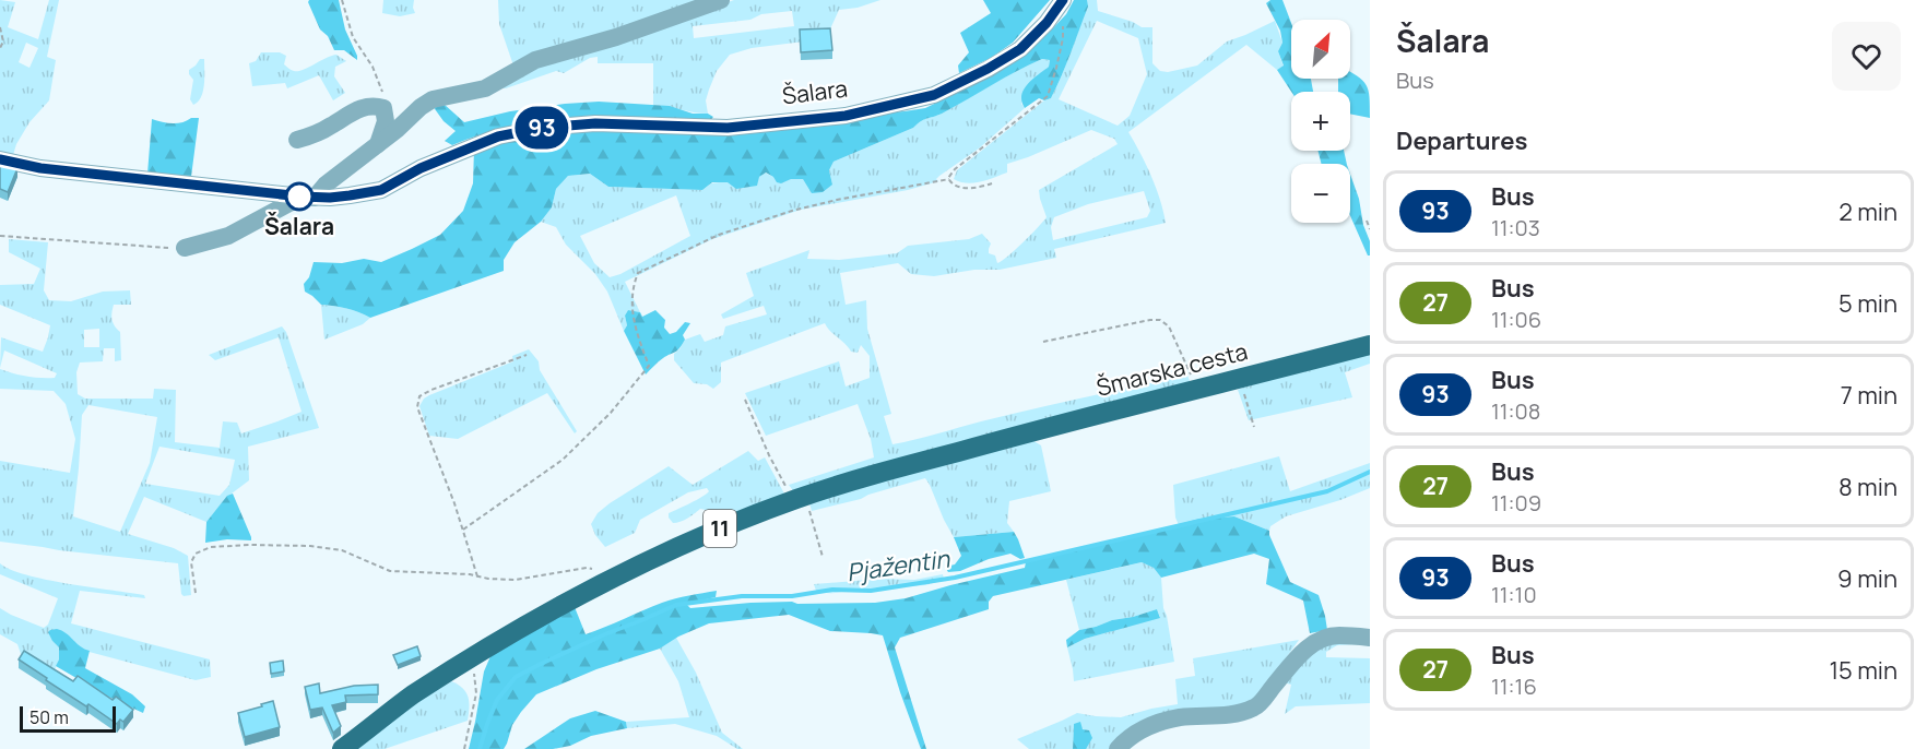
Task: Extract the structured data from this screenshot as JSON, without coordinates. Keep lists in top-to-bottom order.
{
  "streets": {
    "main road": ["Šmarska cesta", "11"],
    "street": ["Šalara"]
  },
  "crossings": [
    ["Šmarska cesta", "11"]
  ],
  "water": ["Pjažentin"],
  "places": ["Šalara"],
  "lines": ["bus line 93"],
  "scale_bar": "50 m",
  "north": "top right",
  "page": {
    "on_map": "93",
    "heading": [
      ["Šalara", "Bus"],
      "Departures"
    ],
    "map_buttons": ["+", "−"],
    "list": [
      {
        "mark": "93",
        "name": "Bus",
        "note": "11:03",
        "value": "2 min"
      },
      {
        "mark": "27",
        "name": "Bus",
        "note": "11:06",
        "value": "5 min"
      },
      {
        "mark": "93",
        "name": "Bus",
        "note": "11:08",
        "value": "7 min"
      },
      {
        "mark": "27",
        "name": "Bus",
        "note": "11:09",
        "value": "8 min"
      },
      {
        "mark": "93",
        "name": "Bus",
        "note": "11:10",
        "value": "9 min"
      },
      {
        "mark": "27",
        "name": "Bus",
        "note": "11:16",
        "value": "15 min"
      }
    ],
    "scale": "50 m"
  }
}
